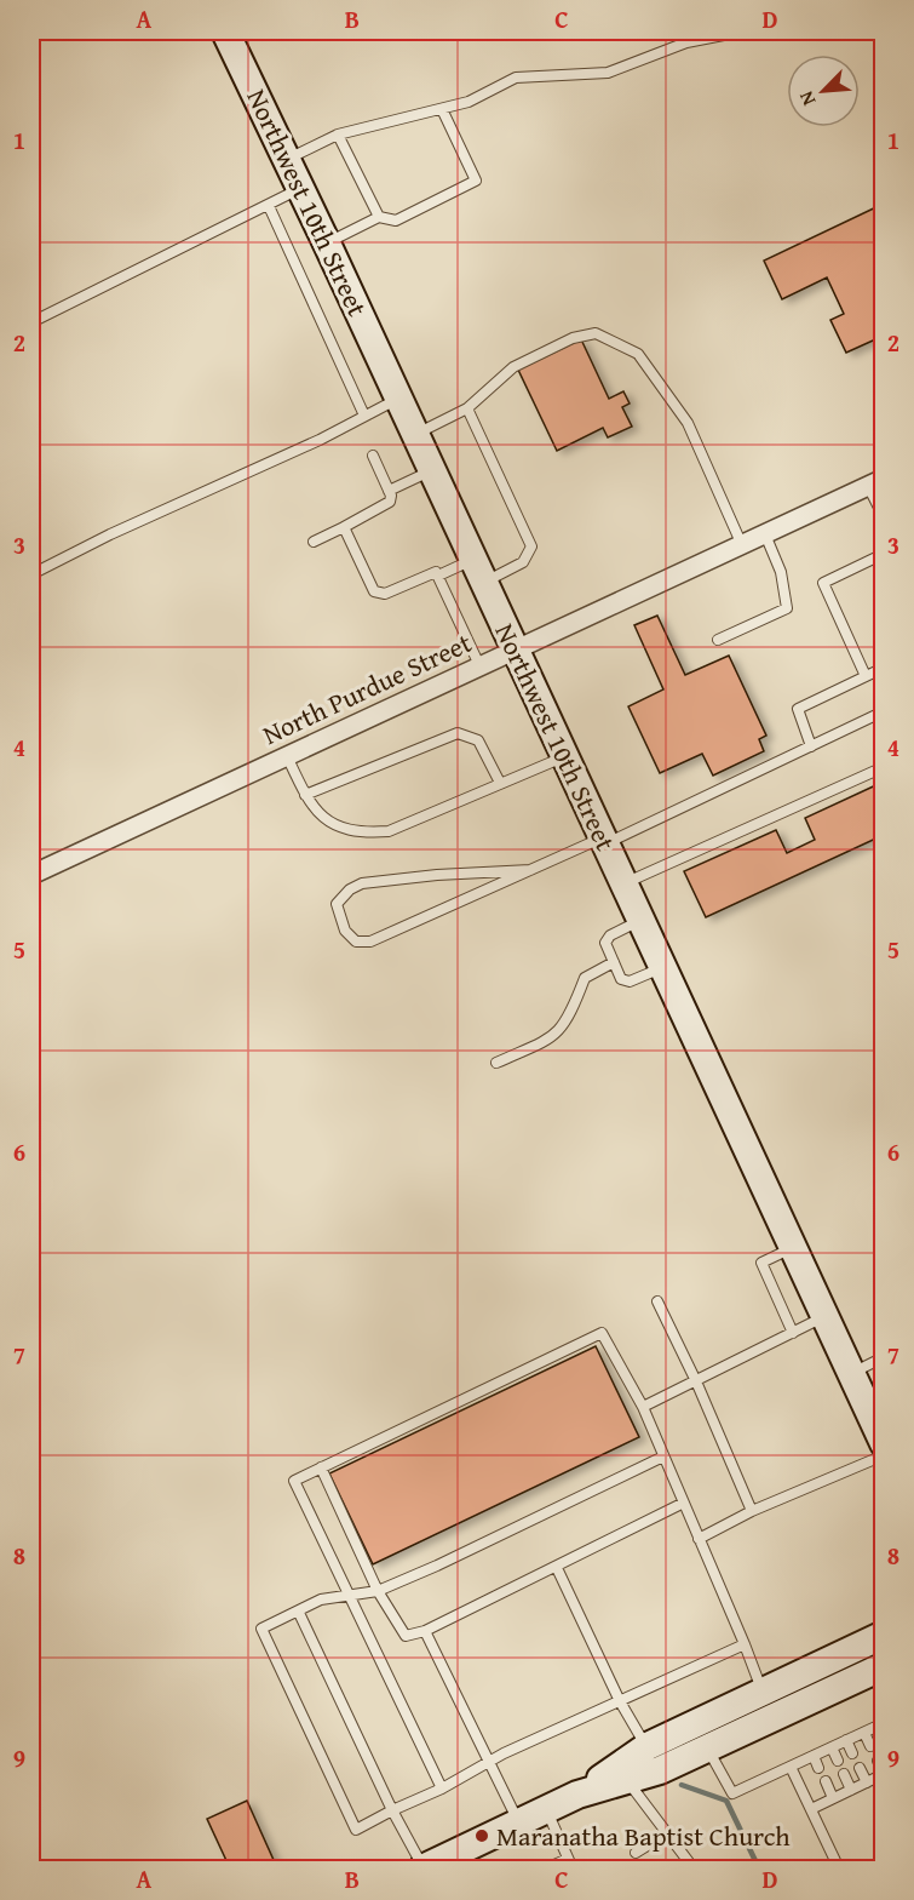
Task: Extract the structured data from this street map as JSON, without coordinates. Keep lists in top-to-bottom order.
{
  "streets": {
    "main road": ["Northwest 10th Street"],
    "street": ["North Purdue Street"]
  },
  "crossings": [
    ["Northwest 10th Street", "North Purdue Street"]
  ],
  "places": ["Maranatha Baptist Church"],
  "north": "bottom left",
  "grid": {
    "columns": [
      "A",
      "B",
      "C",
      "D"
    ],
    "rows": [
      "1",
      "2",
      "3",
      "4",
      "5",
      "6",
      "7",
      "8",
      "9"
    ]
  }
}
